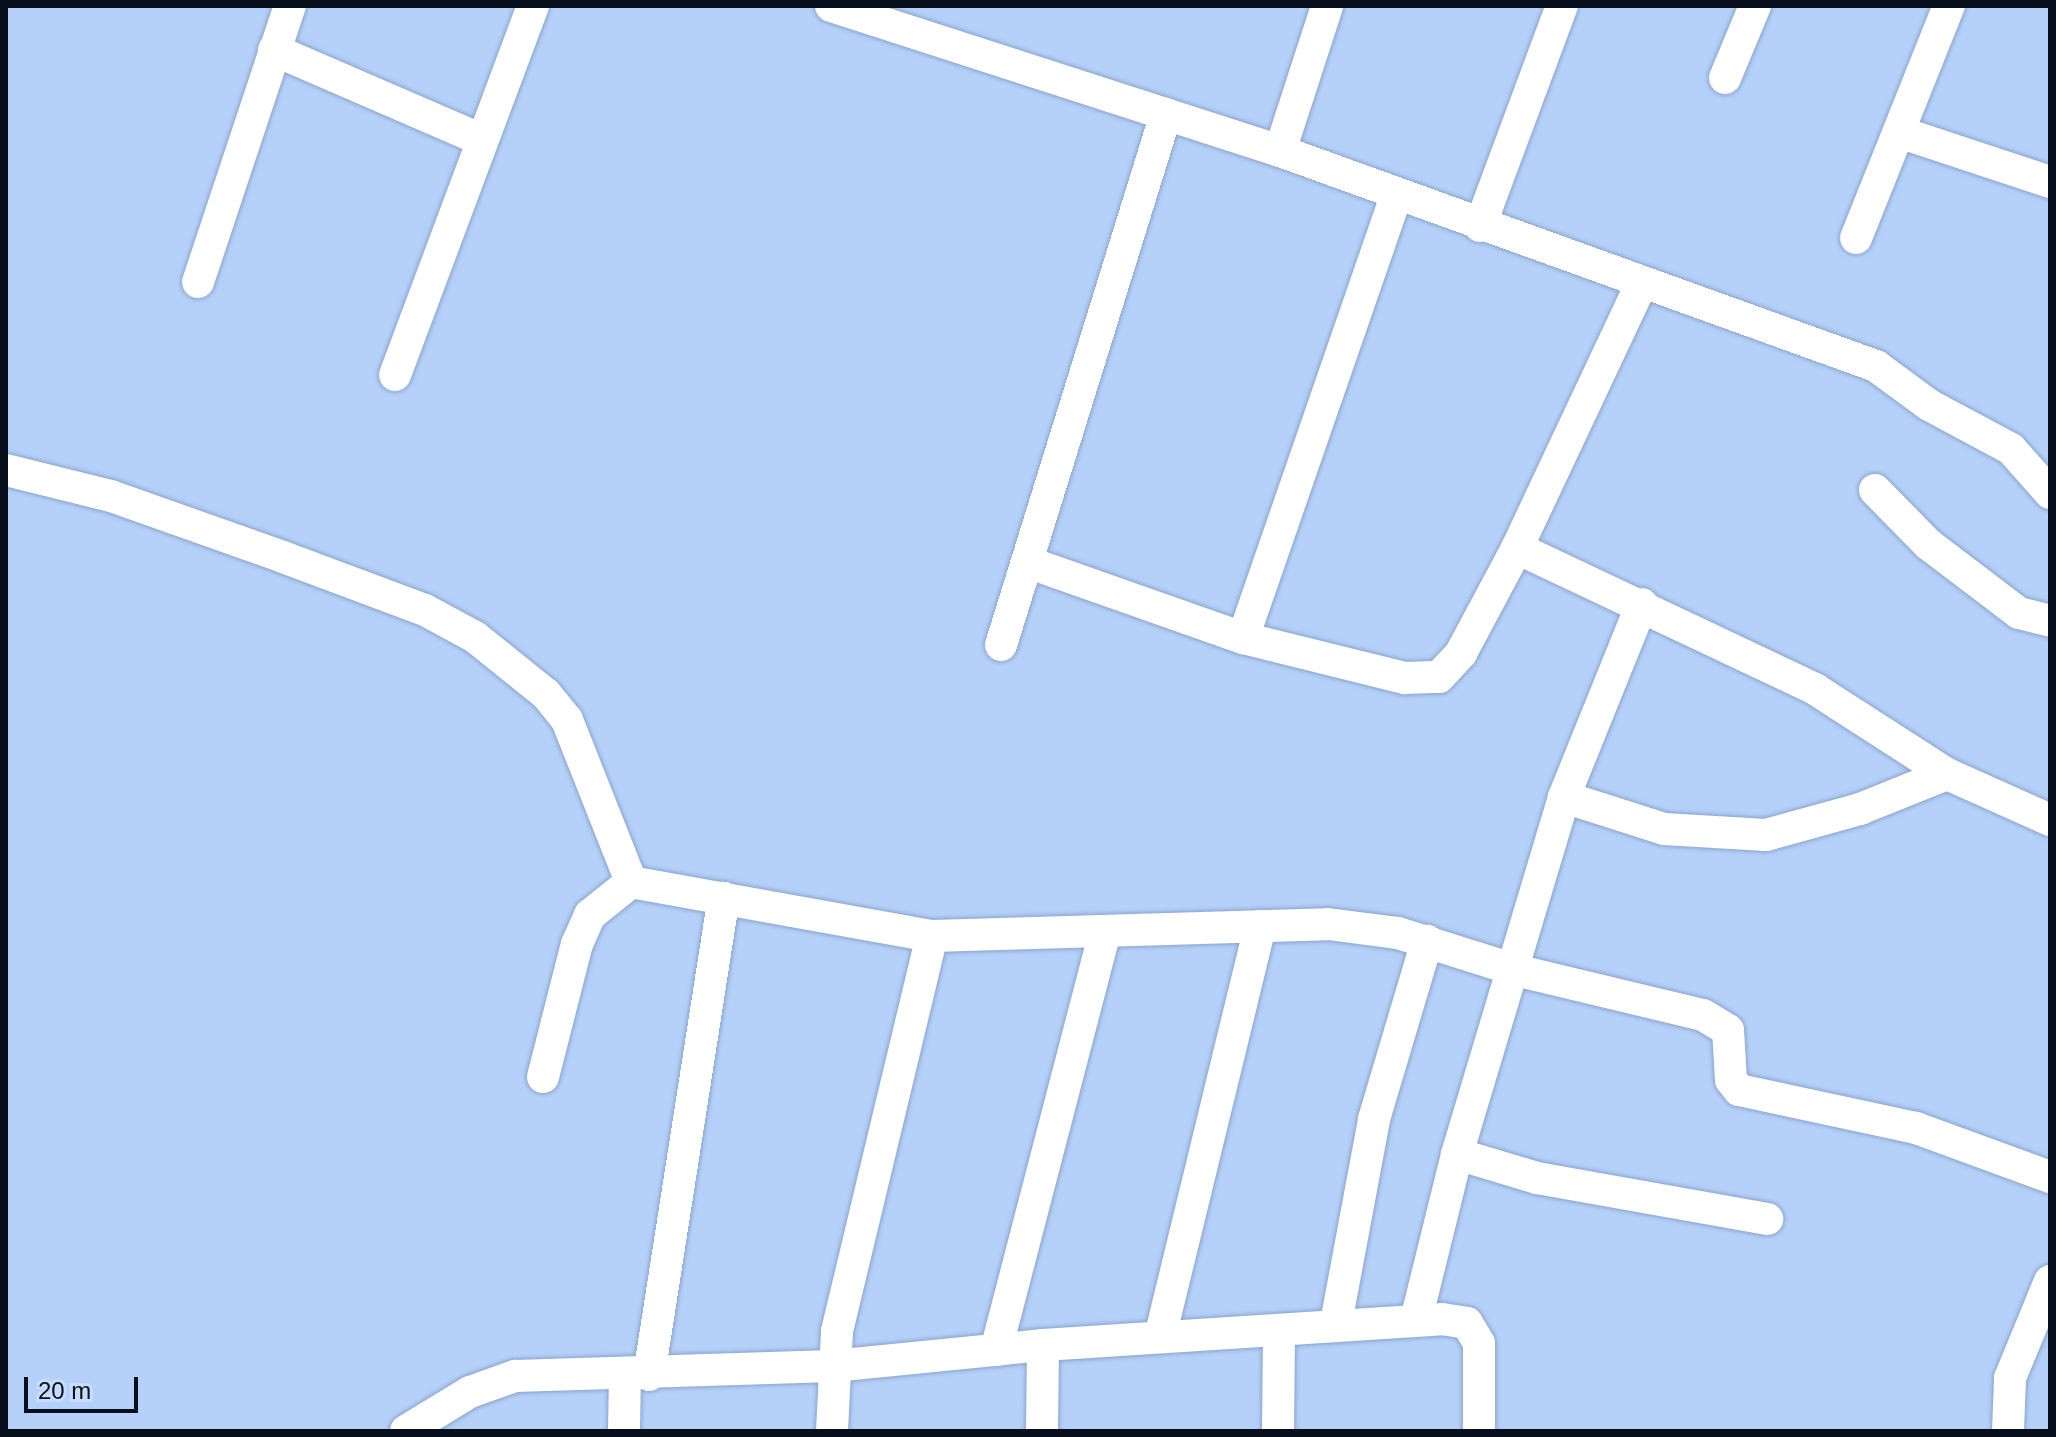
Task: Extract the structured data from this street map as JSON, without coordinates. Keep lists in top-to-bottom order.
{
  "scale_bar": "20 m"
}
